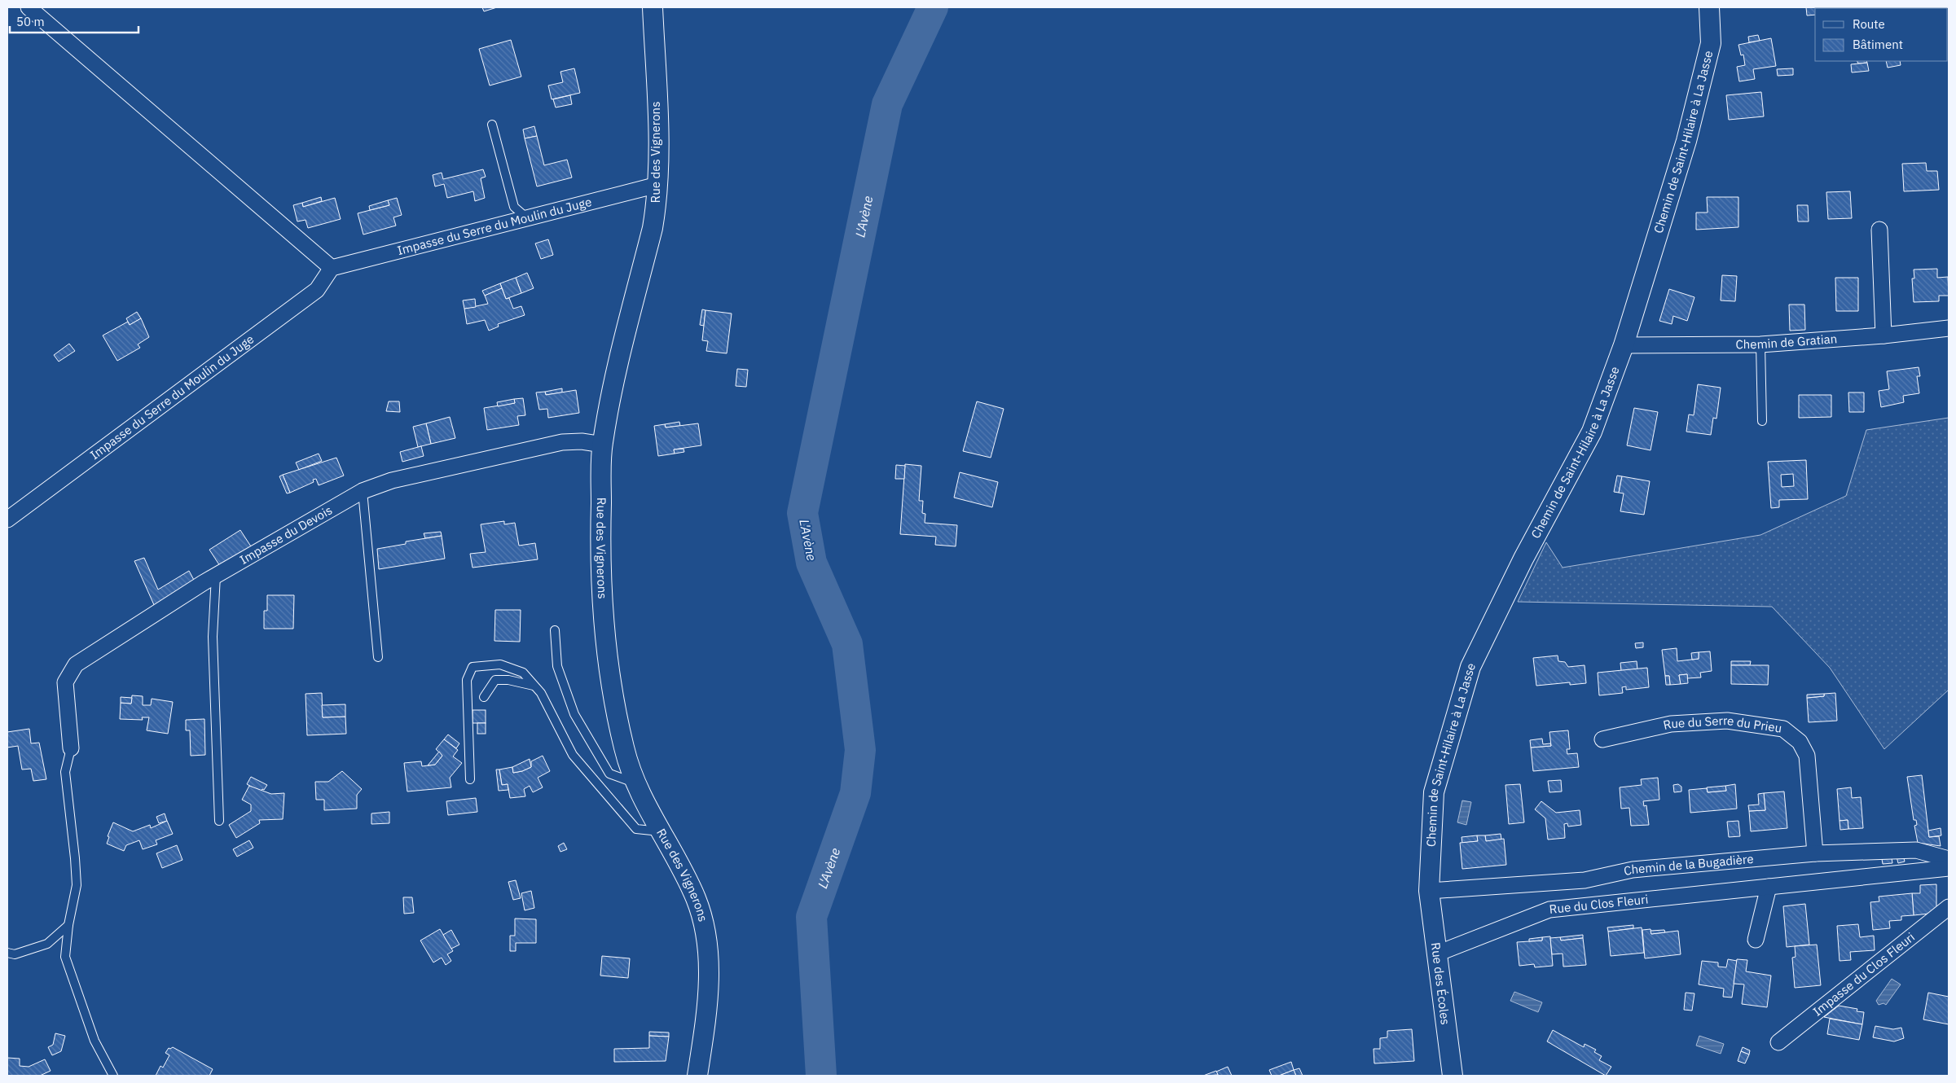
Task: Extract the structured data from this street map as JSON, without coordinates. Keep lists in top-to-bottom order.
{
  "streets": {
    "street": [
      "Chemin de Saint-Hilaire à La Jasse",
      "Rue des Vignerons",
      "Impasse du Serre du Moulin du Juge",
      "Chemin de Gratian",
      "Impasse du Devois",
      "Rue du Serre du Prieu",
      "Chemin de la Bugadière",
      "Rue du Clos Fleuri",
      "Impasse du Clos Fleuri",
      "Rue des Écoles"
    ]
  },
  "crossings": [
    ["Chemin de Saint-Hilaire à La Jasse", "Chemin de Gratian"],
    ["Chemin de Saint-Hilaire à La Jasse", "Chemin de la Bugadière"],
    ["Chemin de Saint-Hilaire à La Jasse", "Rue des Écoles"],
    ["Rue des Vignerons", "Impasse du Serre du Moulin du Juge"],
    ["Rue des Vignerons", "Impasse du Devois"],
    ["Rue du Serre du Prieu", "Chemin de la Bugadière"],
    ["Chemin de la Bugadière", "Rue des Écoles"],
    ["Rue du Clos Fleuri", "Rue des Écoles"]
  ],
  "water": ["L'Avène"],
  "legend": ["Route", "Bâtiment"],
  "scale_bar": "50 m"
}
